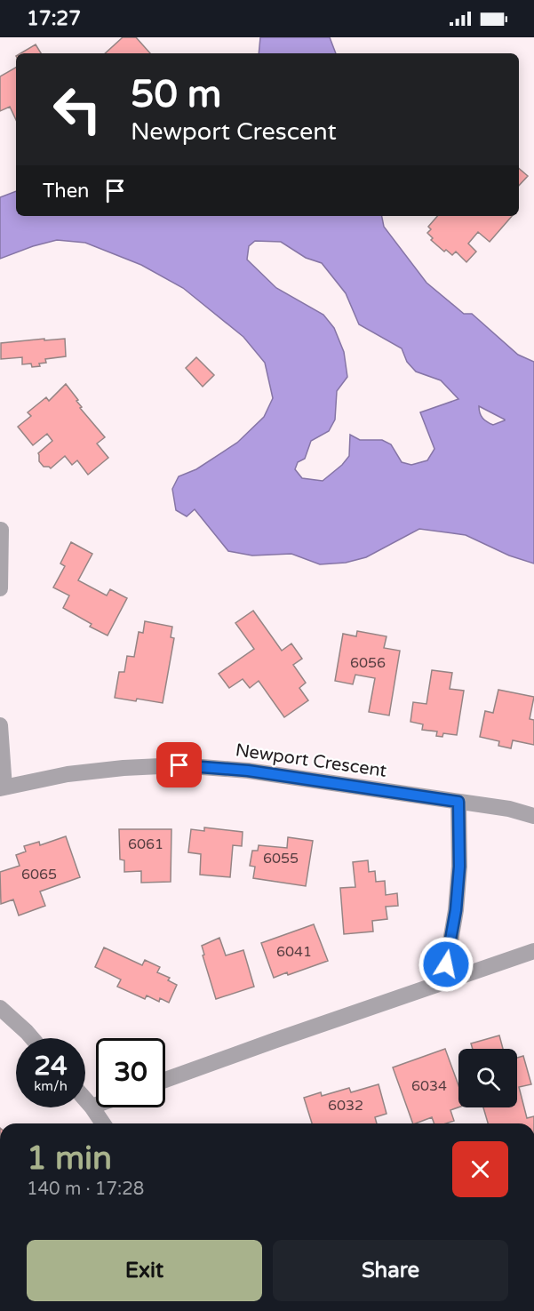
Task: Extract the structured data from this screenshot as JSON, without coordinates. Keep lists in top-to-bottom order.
{
  "streets": {
    "street": ["Newport Crescent"]
  },
  "house_numbers": [
    "6056",
    "6061",
    "6055",
    "6065",
    "6041",
    "6034",
    "6032"
  ],
  "page": {
    "status": "17:27",
    "turn": ["50 m", "Newport Crescent"],
    "then": "Then",
    "speed": "24 km/h",
    "limit": "30",
    "heading": ["1 min", "140 m · 17:28"],
    "buttons": ["Exit", "Share"]
  }
}
